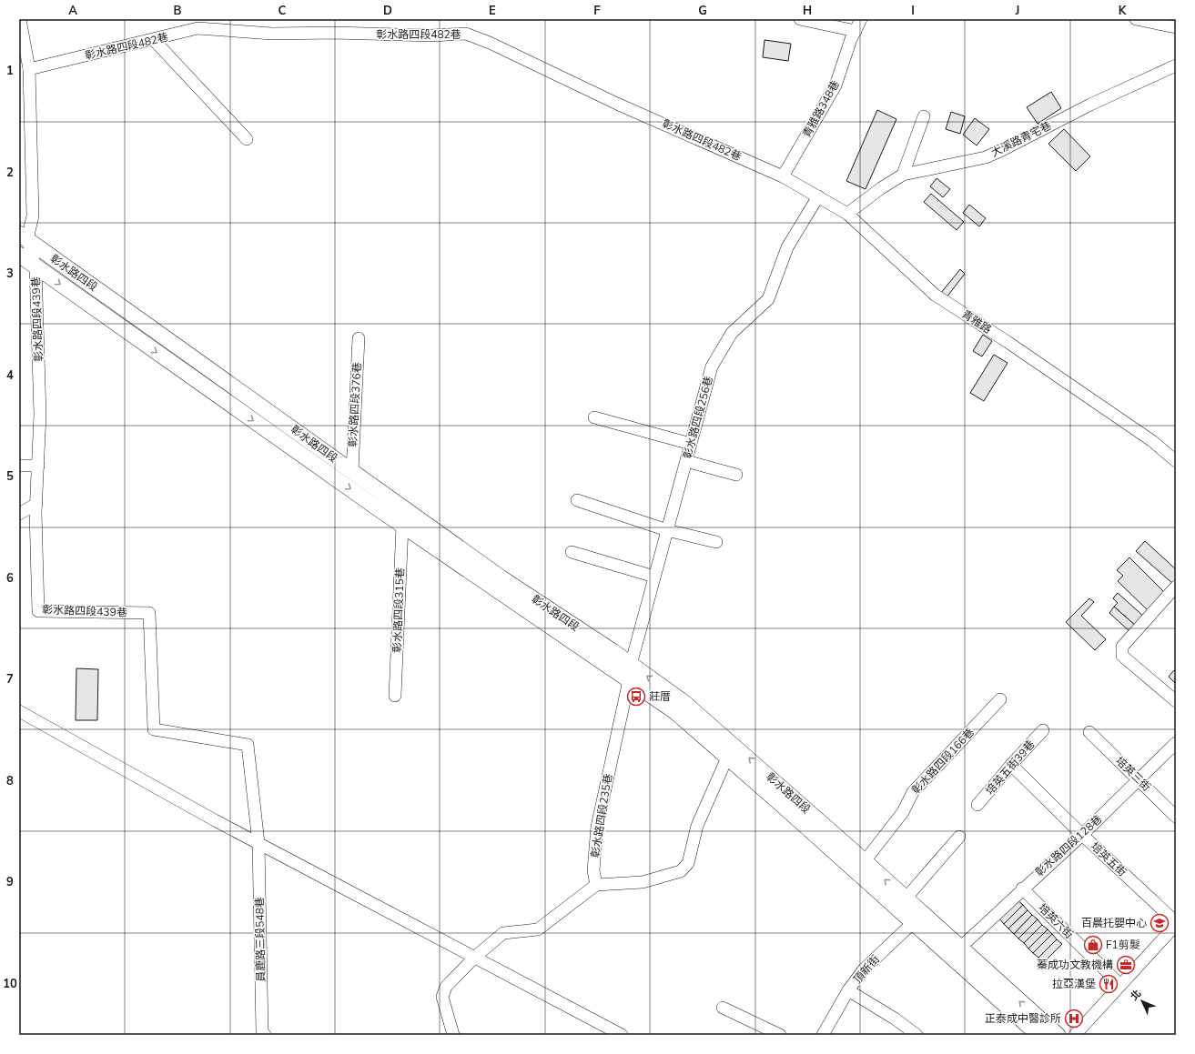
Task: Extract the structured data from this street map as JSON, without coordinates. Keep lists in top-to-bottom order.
{
  "streets": {
    "main road": ["彰水路四段"],
    "street": [
      "彰水路四段482巷",
      "青雅路348巷",
      "大溪路青宅巷",
      "彰水路四段439巷",
      "青雅路",
      "彰水路四段376巷",
      "彰水路四段256巷",
      "彰水路四段315巷",
      "彰水路四段166巷",
      "培英五街39巷",
      "培英三街",
      "彰水路四段235巷",
      "彰水路四段128巷",
      "培英五街",
      "培英六街",
      "員鹿路三段548巷",
      "頂新街"
    ]
  },
  "crossings": [
    ["彰水路四段482巷", "青雅路348巷"],
    ["彰水路四段482巷", "青雅路"],
    ["青雅路348巷", "青雅路"],
    ["大溪路青宅巷", "青雅路"],
    ["彰水路四段", "彰水路四段439巷"],
    ["彰水路四段", "彰水路四段376巷"],
    ["彰水路四段", "彰水路四段256巷"],
    ["彰水路四段", "彰水路四段315巷"],
    ["彰水路四段", "彰水路四段166巷"],
    ["彰水路四段", "彰水路四段235巷"],
    ["彰水路四段", "彰水路四段128巷"],
    ["彰水路四段", "頂新街"],
    ["彰水路四段439巷", "員鹿路三段548巷"],
    ["青雅路", "彰水路四段256巷"],
    ["彰水路四段256巷", "彰水路四段235巷"],
    ["培英五街39巷", "培英五街"],
    ["培英三街", "彰水路四段128巷"],
    ["彰水路四段128巷", "培英五街"],
    ["彰水路四段128巷", "培英六街"]
  ],
  "places": {
    "bus stop": ["莊厝"],
    "school or university": ["百晨托嬰中心"],
    "shop": ["F1剪髮"],
    "office": ["蓁成功文教機構"],
    "restaurant": ["拉亞漢堡"],
    "hospital": ["正泰成中醫診所"]
  },
  "north": "top left",
  "grid": {
    "columns": [
      "A",
      "B",
      "C",
      "D",
      "E",
      "F",
      "G",
      "H",
      "I",
      "J",
      "K"
    ],
    "rows": [
      "1",
      "2",
      "3",
      "4",
      "5",
      "6",
      "7",
      "8",
      "9",
      "10"
    ]
  }
}
